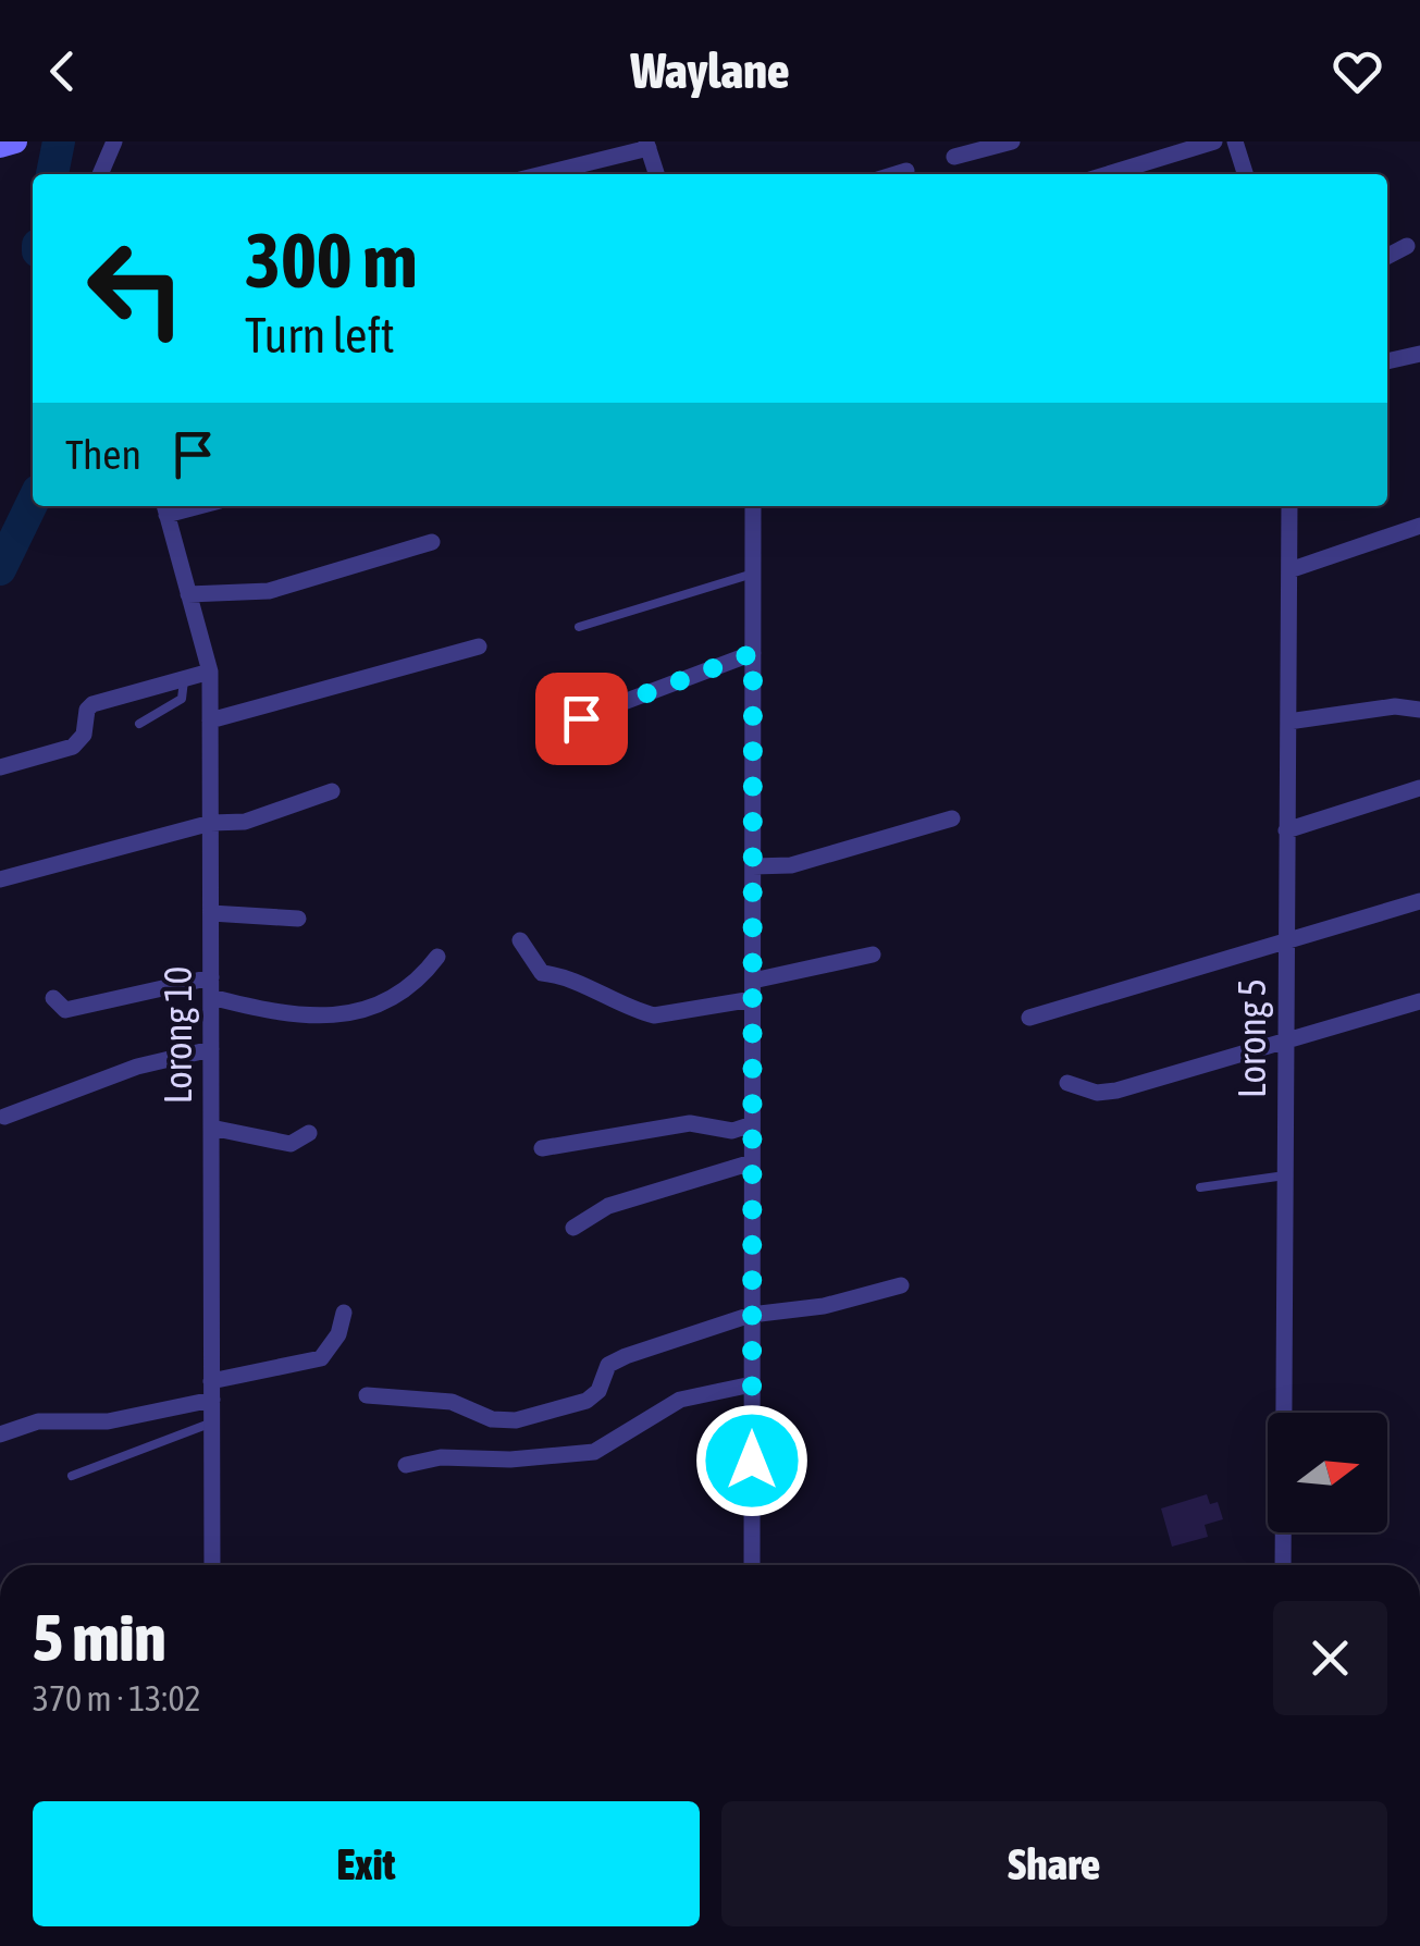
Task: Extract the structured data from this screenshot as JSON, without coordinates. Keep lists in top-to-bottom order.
{
  "streets": {
    "street": ["Lorong 10", "Lorong 5"]
  },
  "north": "right",
  "page": {
    "header": "Waylane",
    "turn": ["300 m", "Turn left"],
    "then": "Then",
    "heading": ["5 min", "370 m · 13:02"],
    "buttons": ["Exit", "Share"]
  }
}
